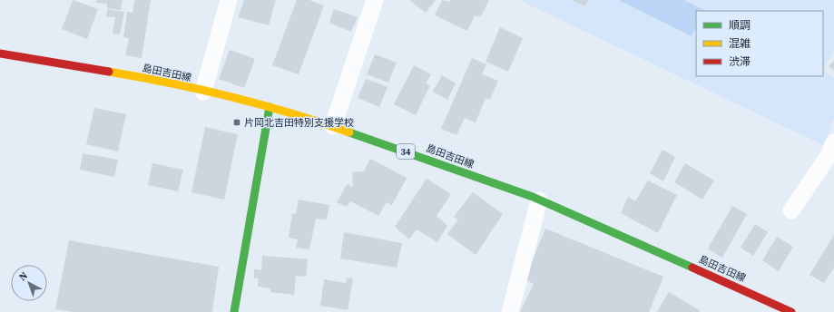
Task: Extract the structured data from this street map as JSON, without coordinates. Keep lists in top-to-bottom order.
{
  "streets": {
    "main road": ["島田吉田線", "34"]
  },
  "places": {
    "transit": ["片岡北吉田特別支援学校"]
  },
  "legend": ["順調", "混雑", "渋滞"],
  "north": "top left"
}
